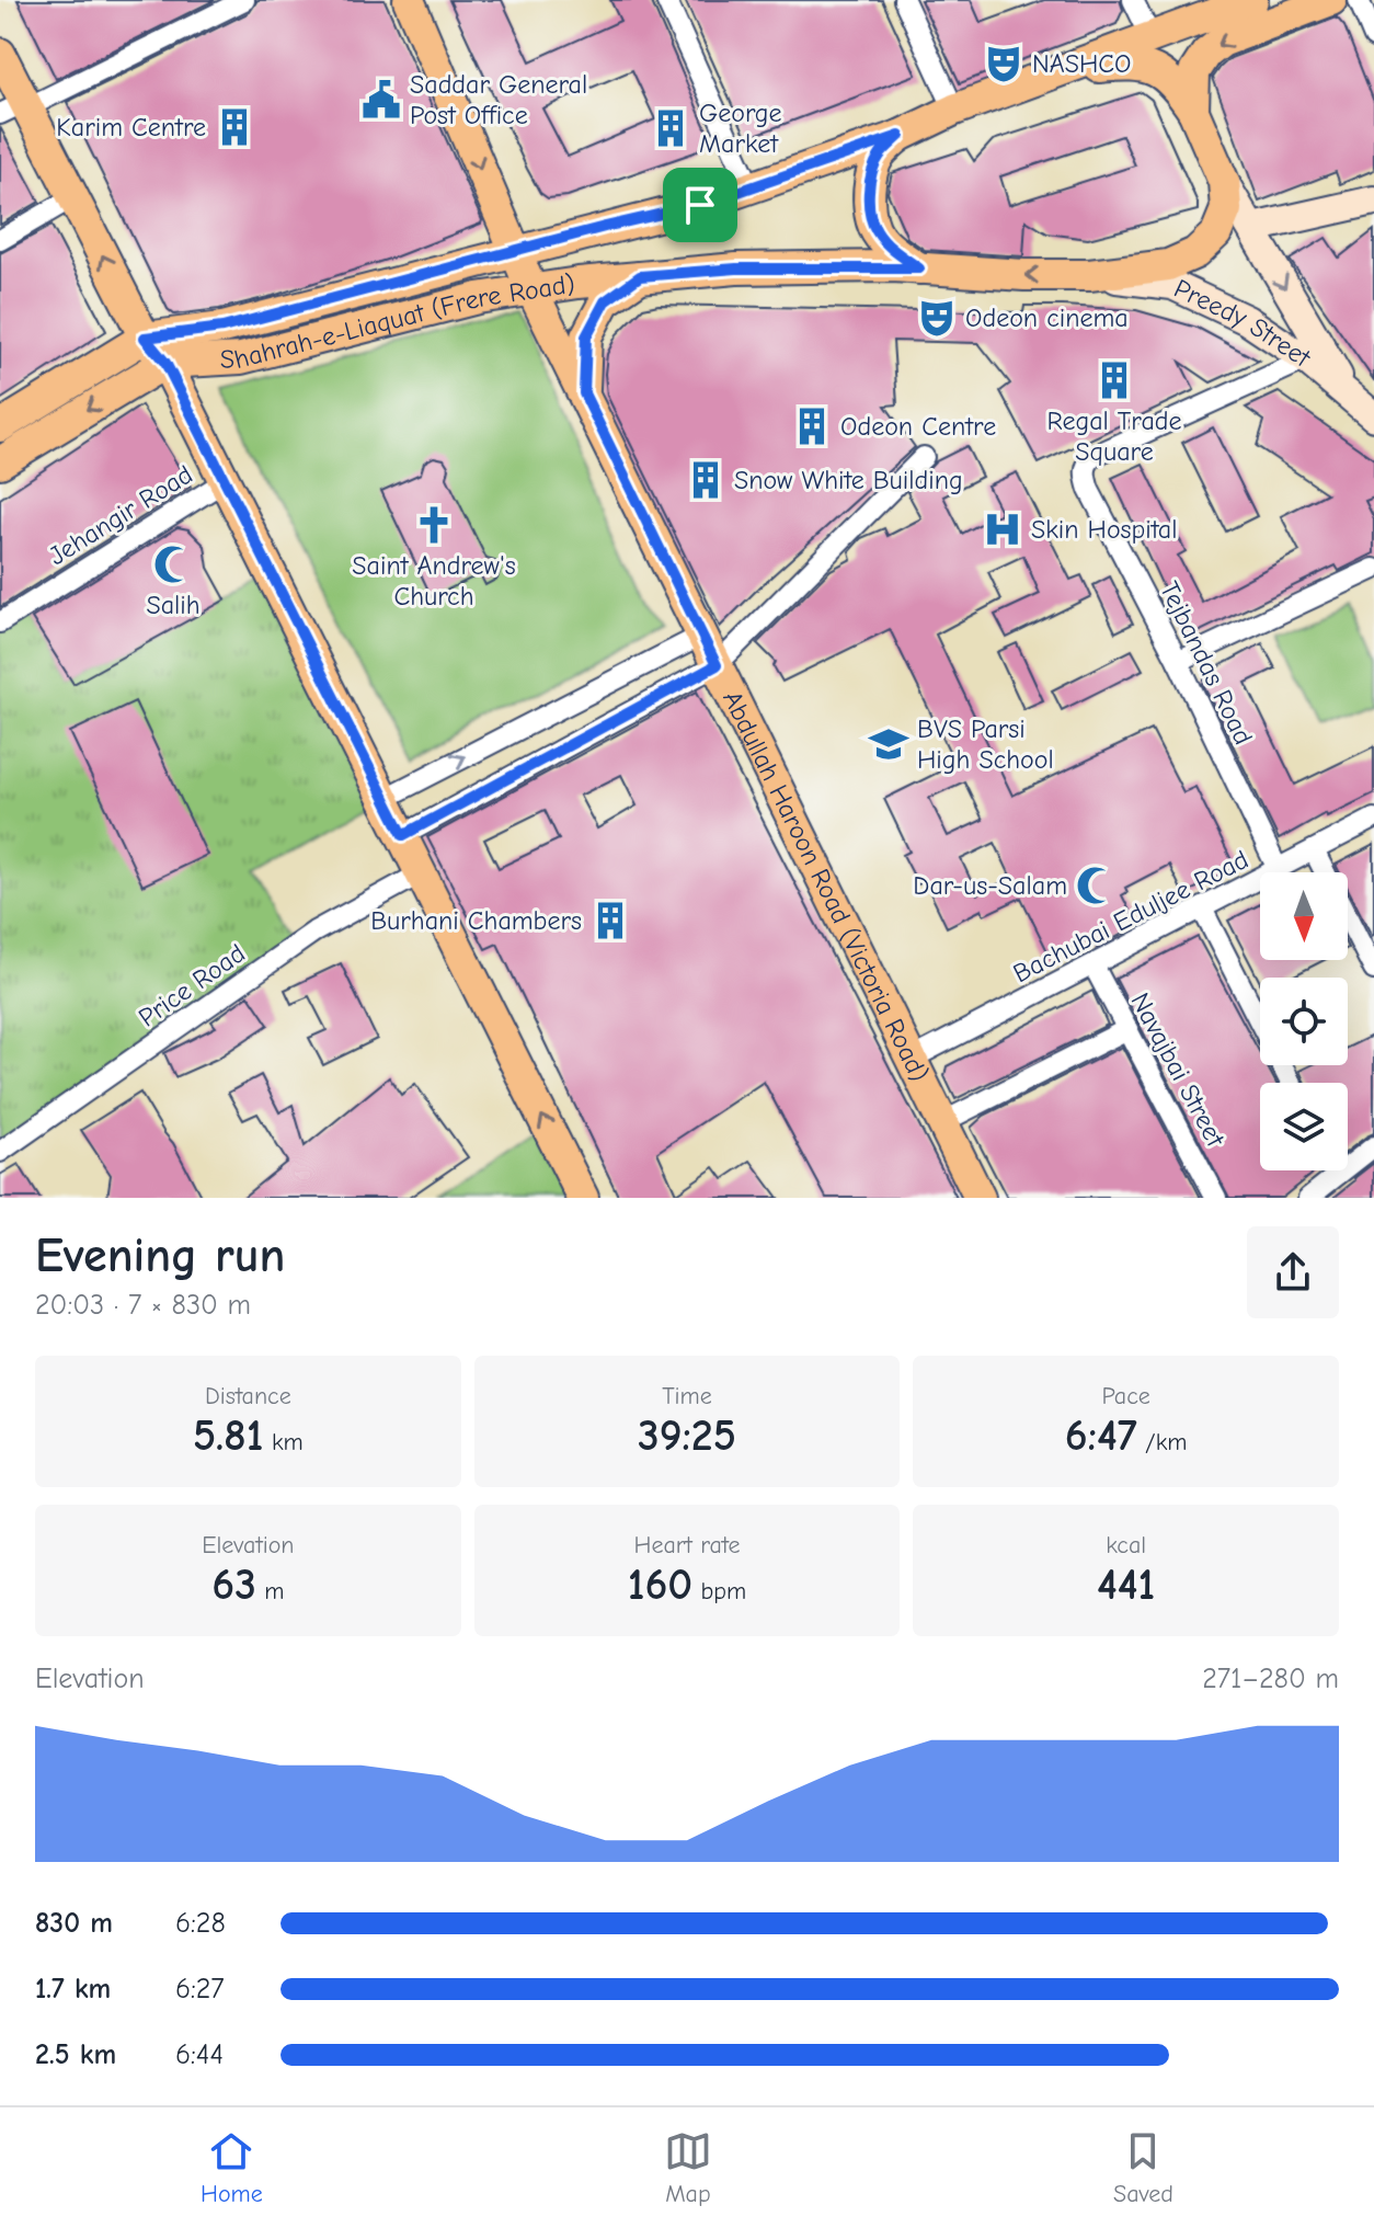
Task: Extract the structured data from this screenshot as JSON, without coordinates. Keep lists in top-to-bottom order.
{
  "streets": {
    "main road": ["Shahrah-e-Liaquat (Frere Road)", "Preedy Street", "Abdullah Haroon Road (Victoria Road)"],
    "street": [
      "Jehangir Road",
      "Tejbandas Road",
      "Bachubai Eduljee Road",
      "Price Road",
      "Navajbai Street"
    ]
  },
  "crossings": [
    ["Shahrah-e-Liaquat (Frere Road)", "Preedy Street"],
    ["Shahrah-e-Liaquat (Frere Road)", "Abdullah Haroon Road (Victoria Road)"],
    ["Preedy Street", "Tejbandas Road"],
    ["Tejbandas Road", "Bachubai Eduljee Road"],
    ["Abdullah Haroon Road (Victoria Road)", "Bachubai Eduljee Road"],
    ["Bachubai Eduljee Road", "Navajbai Street"]
  ],
  "places": {
    "theatre": ["NASHCO", "Odeon cinema"],
    "public building": ["Saddar General Post Office"],
    "building": [
      "Karim Centre",
      "George Market",
      "Regal Trade Square",
      "Odeon Centre",
      "Snow White Building",
      "Burhani Chambers"
    ],
    "church": ["Saint Andrew's Church"],
    "hospital": ["Skin Hospital"],
    "mosque": ["Salih", "Dar-us-Salam"],
    "school or university": ["BVS Parsi High School"]
  },
  "north": "bottom",
  "page": {
    "heading": ["Evening run", "20:03 · 7 × 830 m"],
    "stats": [
      ["Distance", "5.81 km"],
      ["Time", "39:25"],
      ["Pace", "6:47 /km"],
      ["Elevation", "63 m"],
      ["Heart rate", "160 bpm"],
      ["kcal", "441"]
    ],
    "chart": ["Elevation", "271–280 m"],
    "list": [
      {
        "name": "830 m",
        "note": "6:28"
      },
      {
        "name": "1.7 km",
        "note": "6:27"
      },
      {
        "name": "2.5 km",
        "note": "6:44"
      }
    ],
    "tabs": ["Home", "Map", "Saved"]
  }
}
